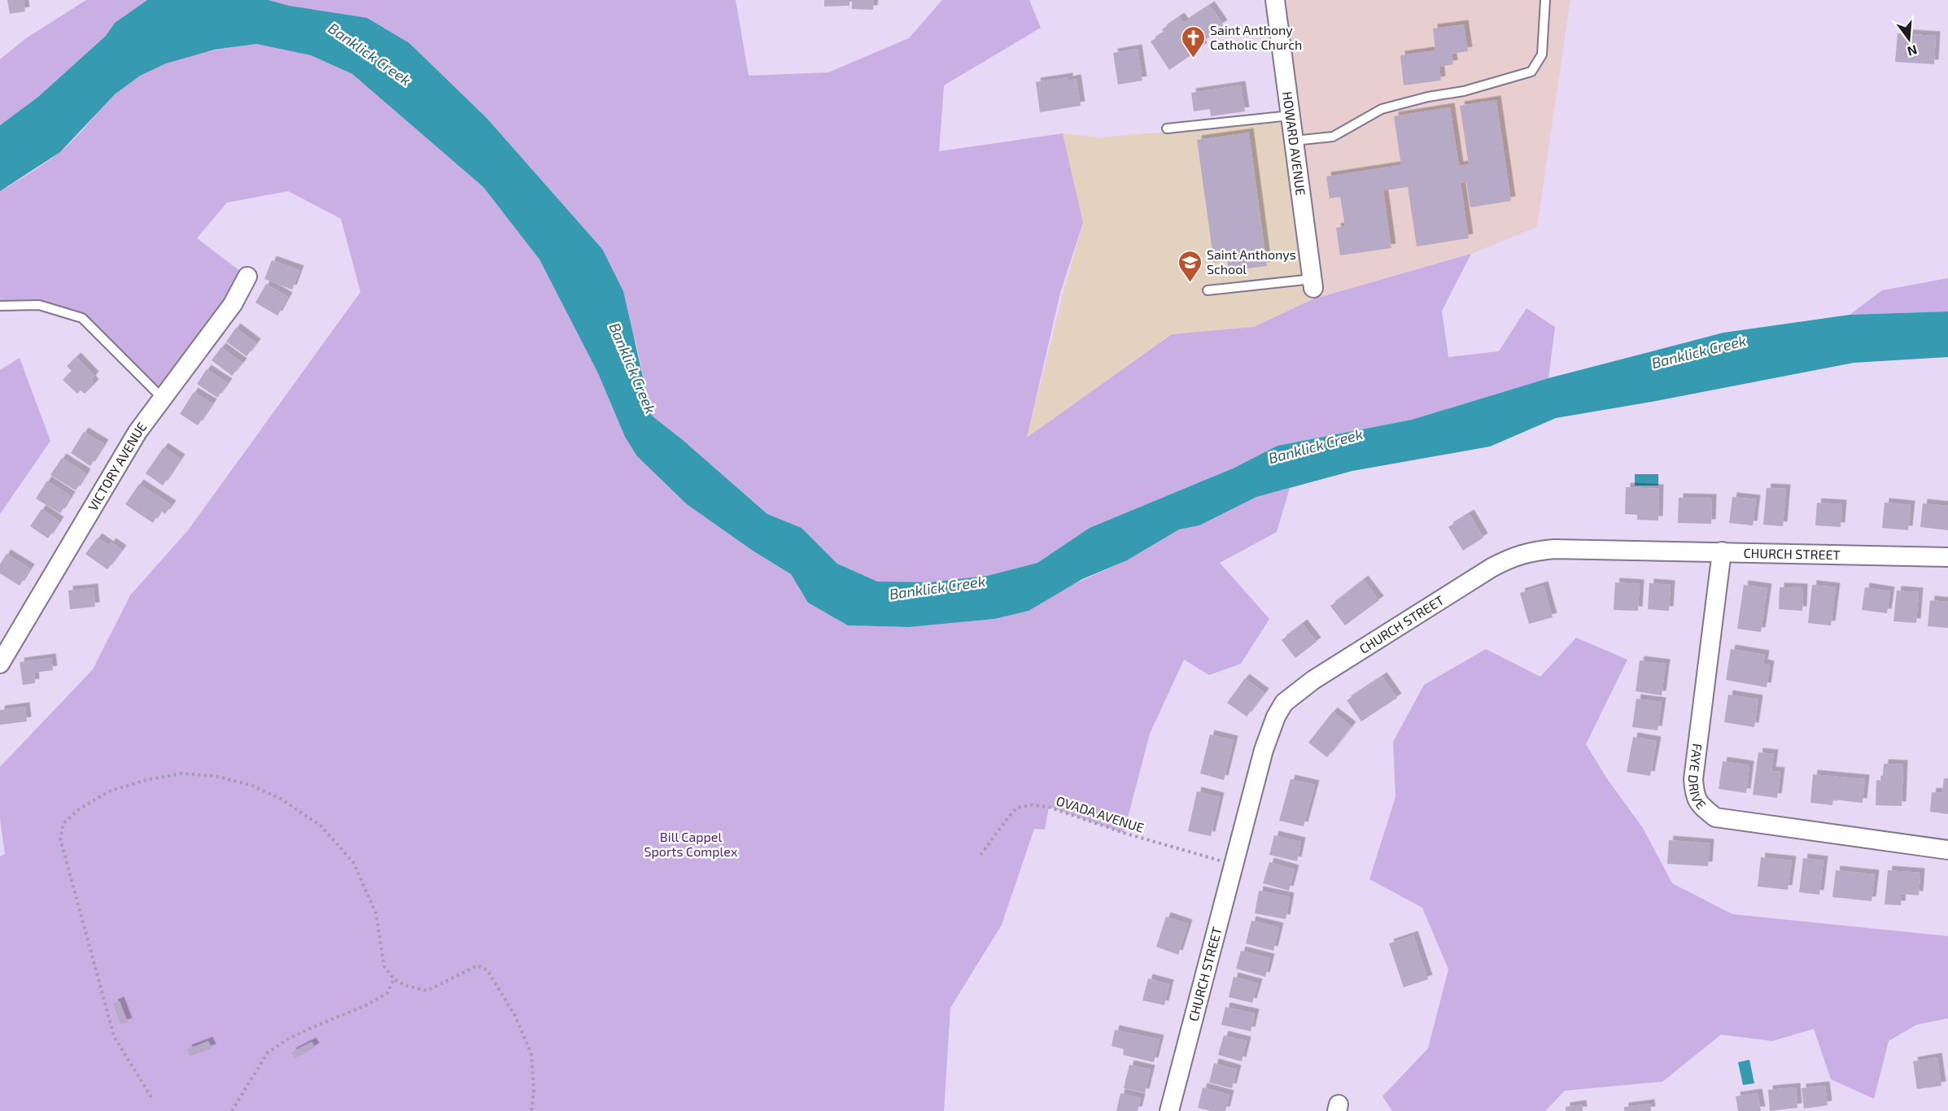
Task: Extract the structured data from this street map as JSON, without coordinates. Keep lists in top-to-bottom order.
{
  "streets": {
    "street": [
      "HOWARD AVENUE",
      "VICTORY AVENUE",
      "CHURCH STREET",
      "FAYE DRIVE"
    ],
    "path": ["OVADA AVENUE"]
  },
  "crossings": [
    ["CHURCH STREET", "FAYE DRIVE"],
    ["CHURCH STREET", "OVADA AVENUE"]
  ],
  "water": ["Banklick Creek"],
  "parks": ["Bill Cappel Sports Complex"],
  "places": {
    "church": ["Saint Anthony Catholic Church"],
    "school or university": ["Saint Anthonys School"]
  },
  "north": "bottom"
}
